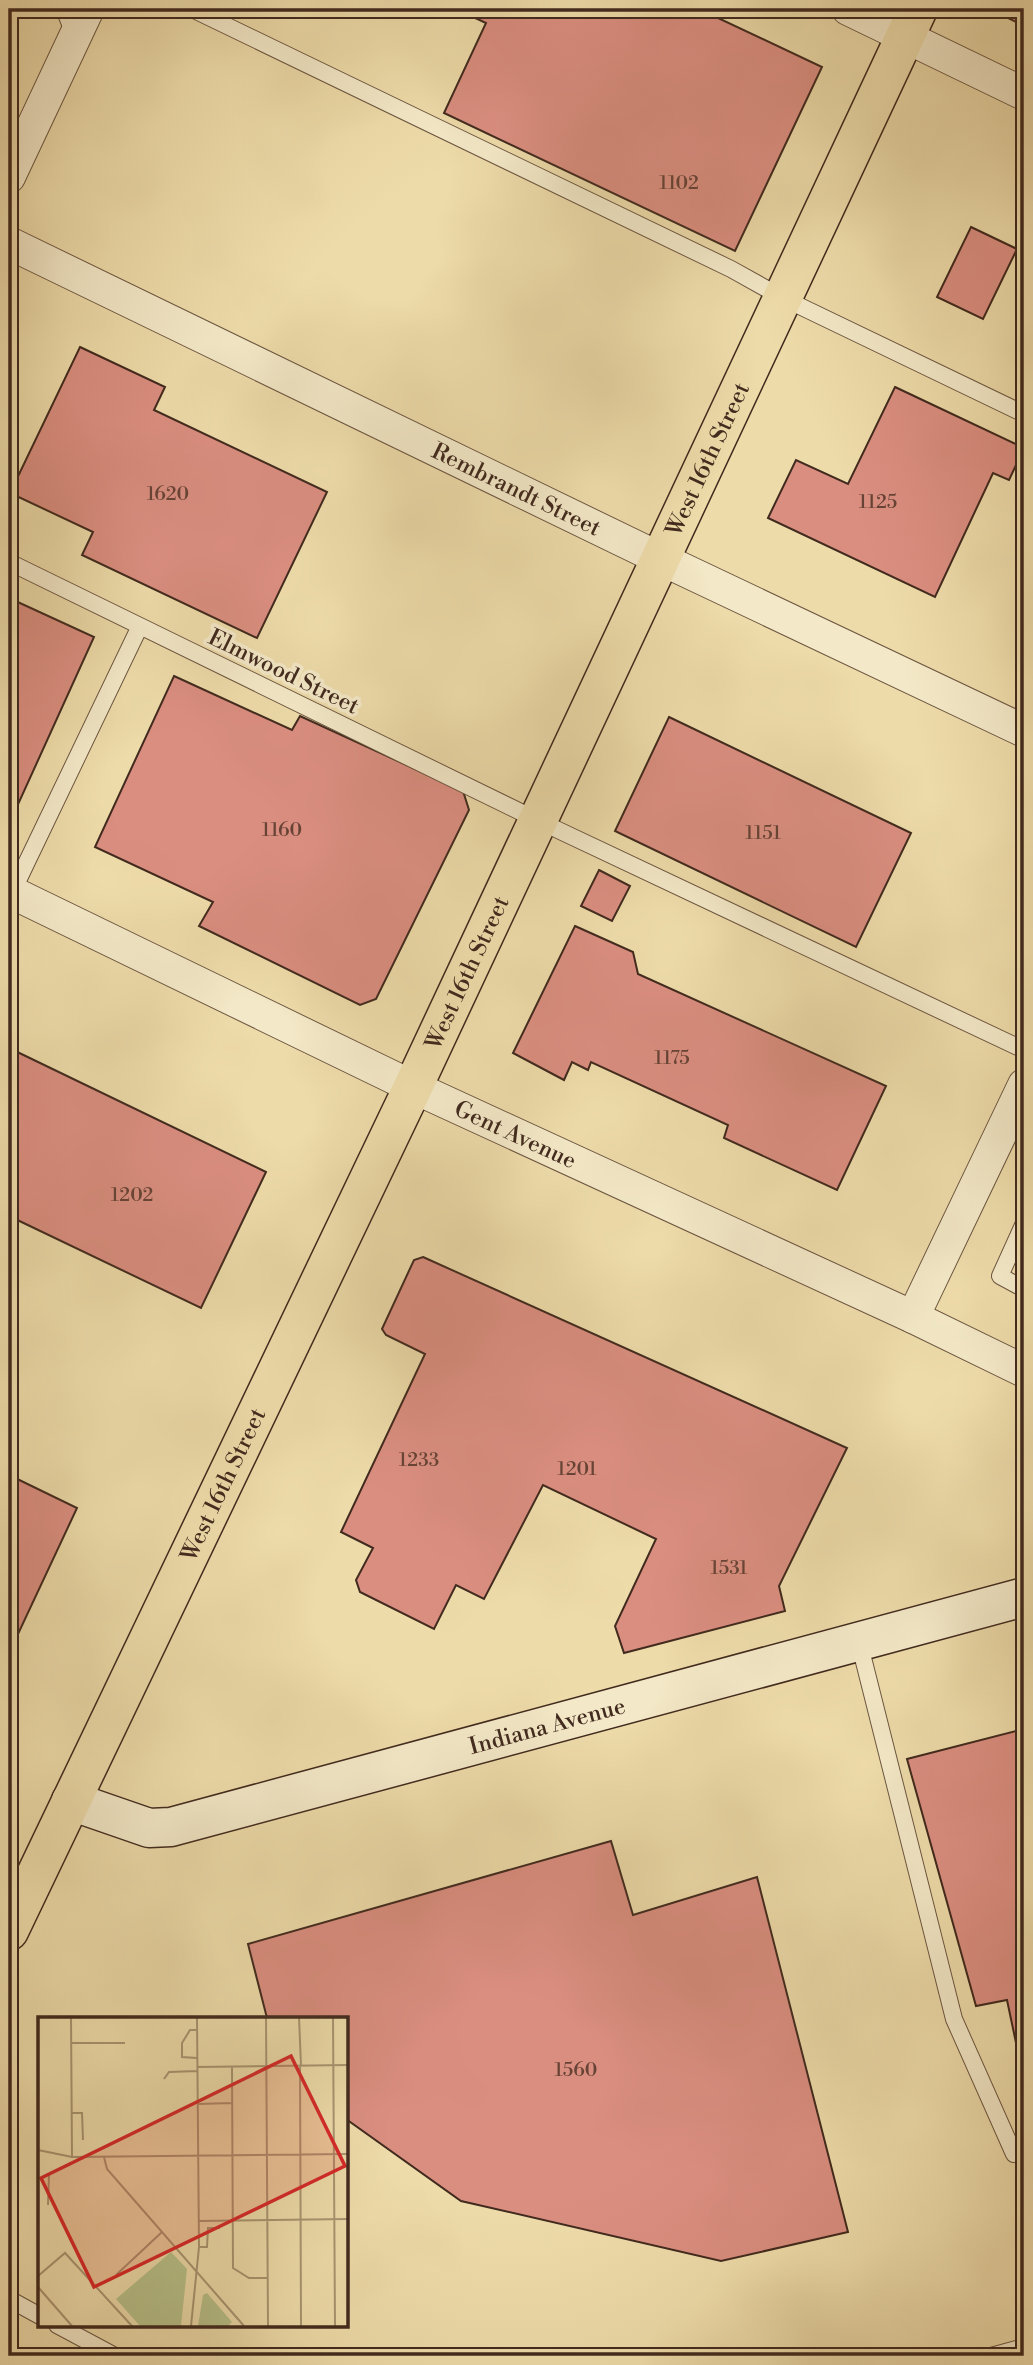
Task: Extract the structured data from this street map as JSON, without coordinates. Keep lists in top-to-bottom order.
{
  "streets": {
    "main road": ["West 16th Street", "Indiana Avenue"],
    "street": ["Rembrandt Street", "Gent Avenue"],
    "lane": ["Elmwood Street"]
  },
  "crossings": [
    ["West 16th Street", "Rembrandt Street"],
    ["West 16th Street", "Elmwood Street"],
    ["West 16th Street", "Gent Avenue"],
    ["West 16th Street", "Indiana Avenue"]
  ],
  "house_numbers": [
    "1102",
    "1620",
    "1125",
    "1160",
    "1151",
    "1175",
    "1202",
    "1233",
    "1201",
    "1531",
    "1560"
  ]
}
